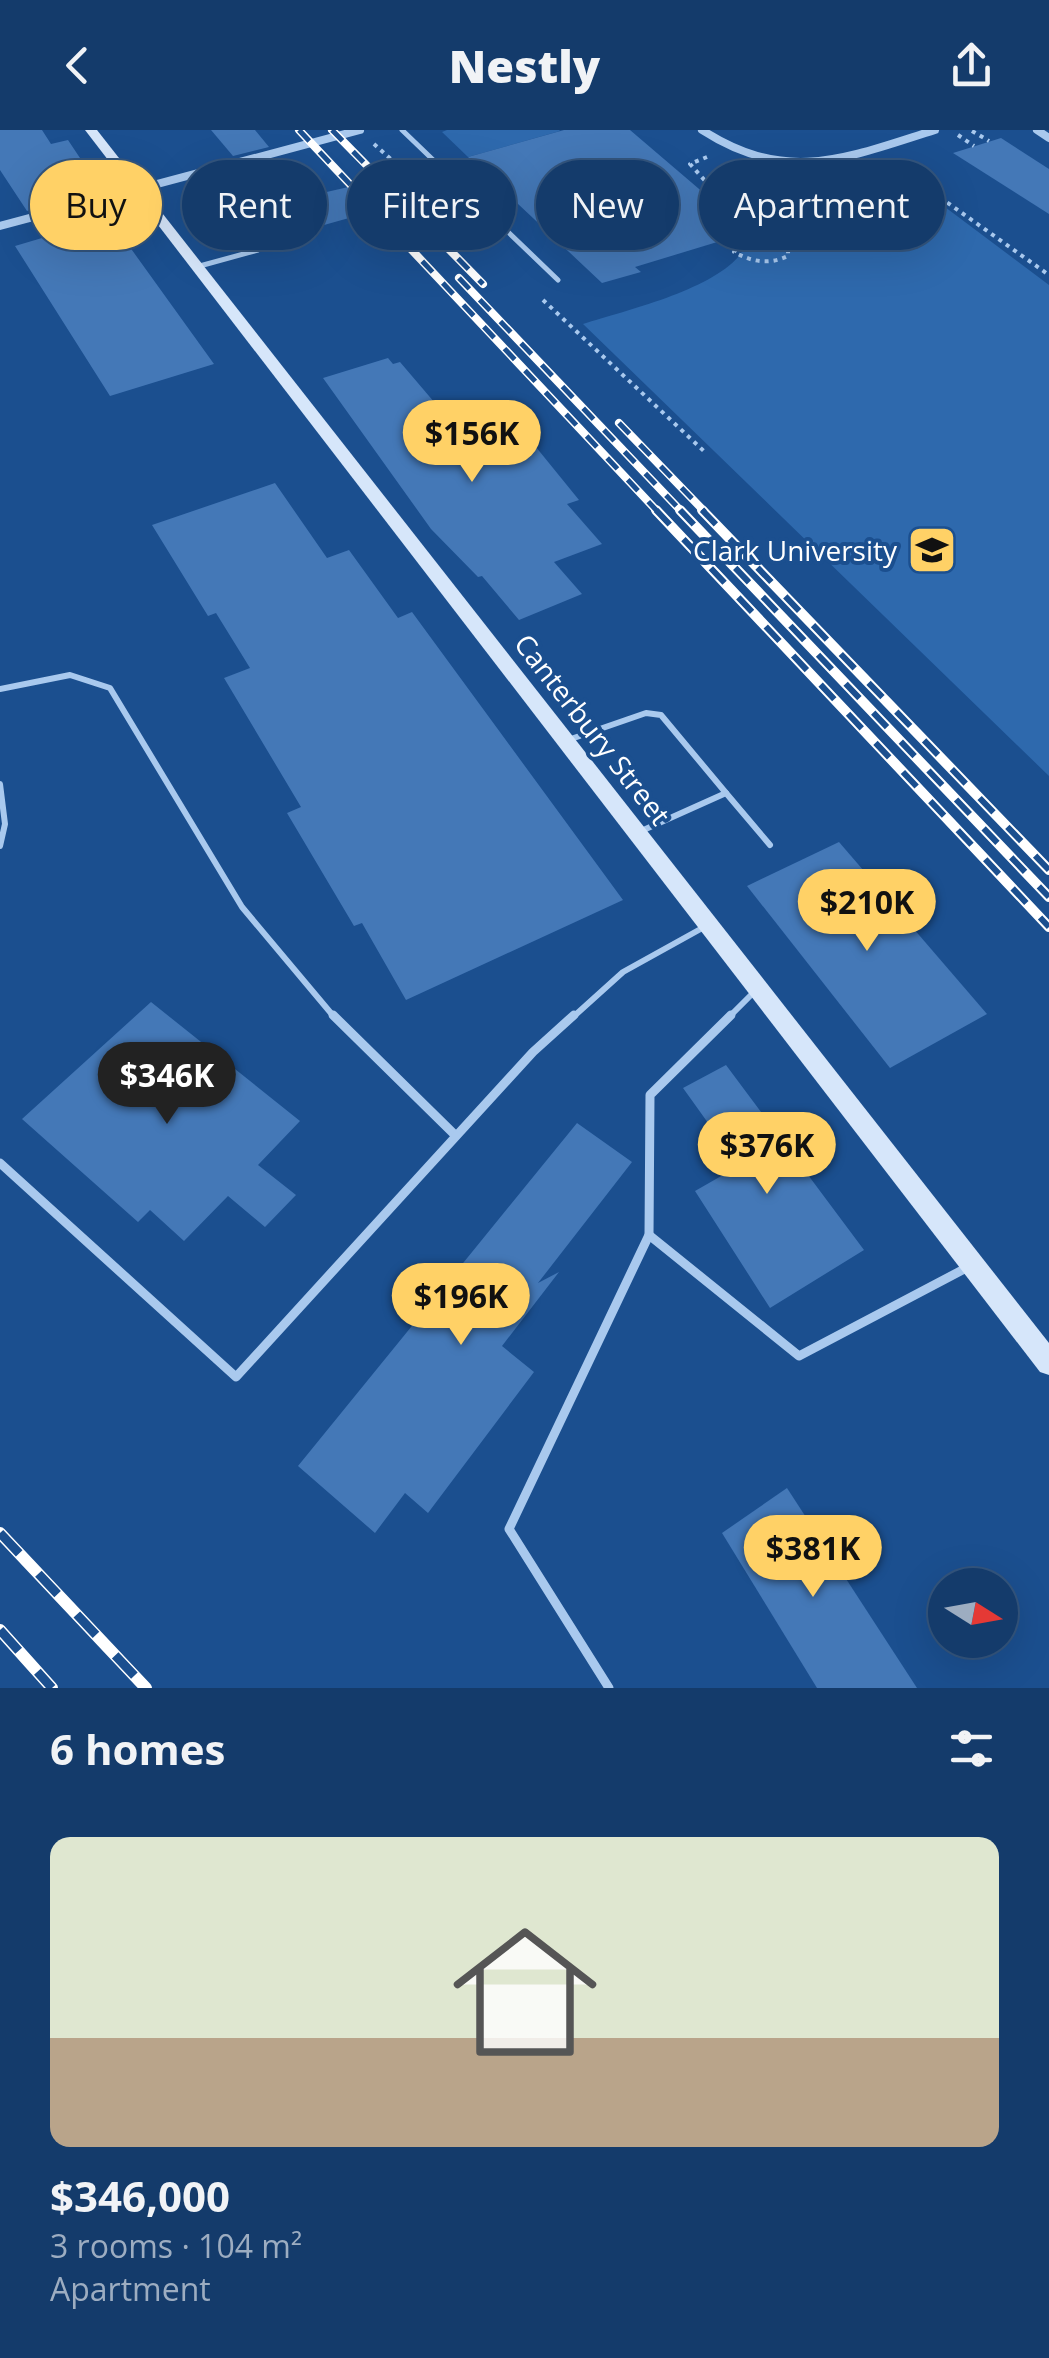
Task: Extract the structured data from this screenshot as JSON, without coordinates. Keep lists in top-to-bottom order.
{
  "streets": {
    "street": ["Canterbury Street"]
  },
  "places": {
    "school or university": ["Clark University"]
  },
  "north": "right",
  "page": {
    "header": "Nestly",
    "chip": [
      "Buy",
      "Rent",
      "Filters",
      "New",
      "Apartment"
    ],
    "price": [
      "$156K",
      "$210K",
      "$346K",
      "$376K",
      "$196K",
      "$381K"
    ],
    "heading": "6 homes",
    "list": [
      {
        "name": "$346,000",
        "note": "3 rooms · 104 m² · Apartment"
      }
    ]
  }
}
